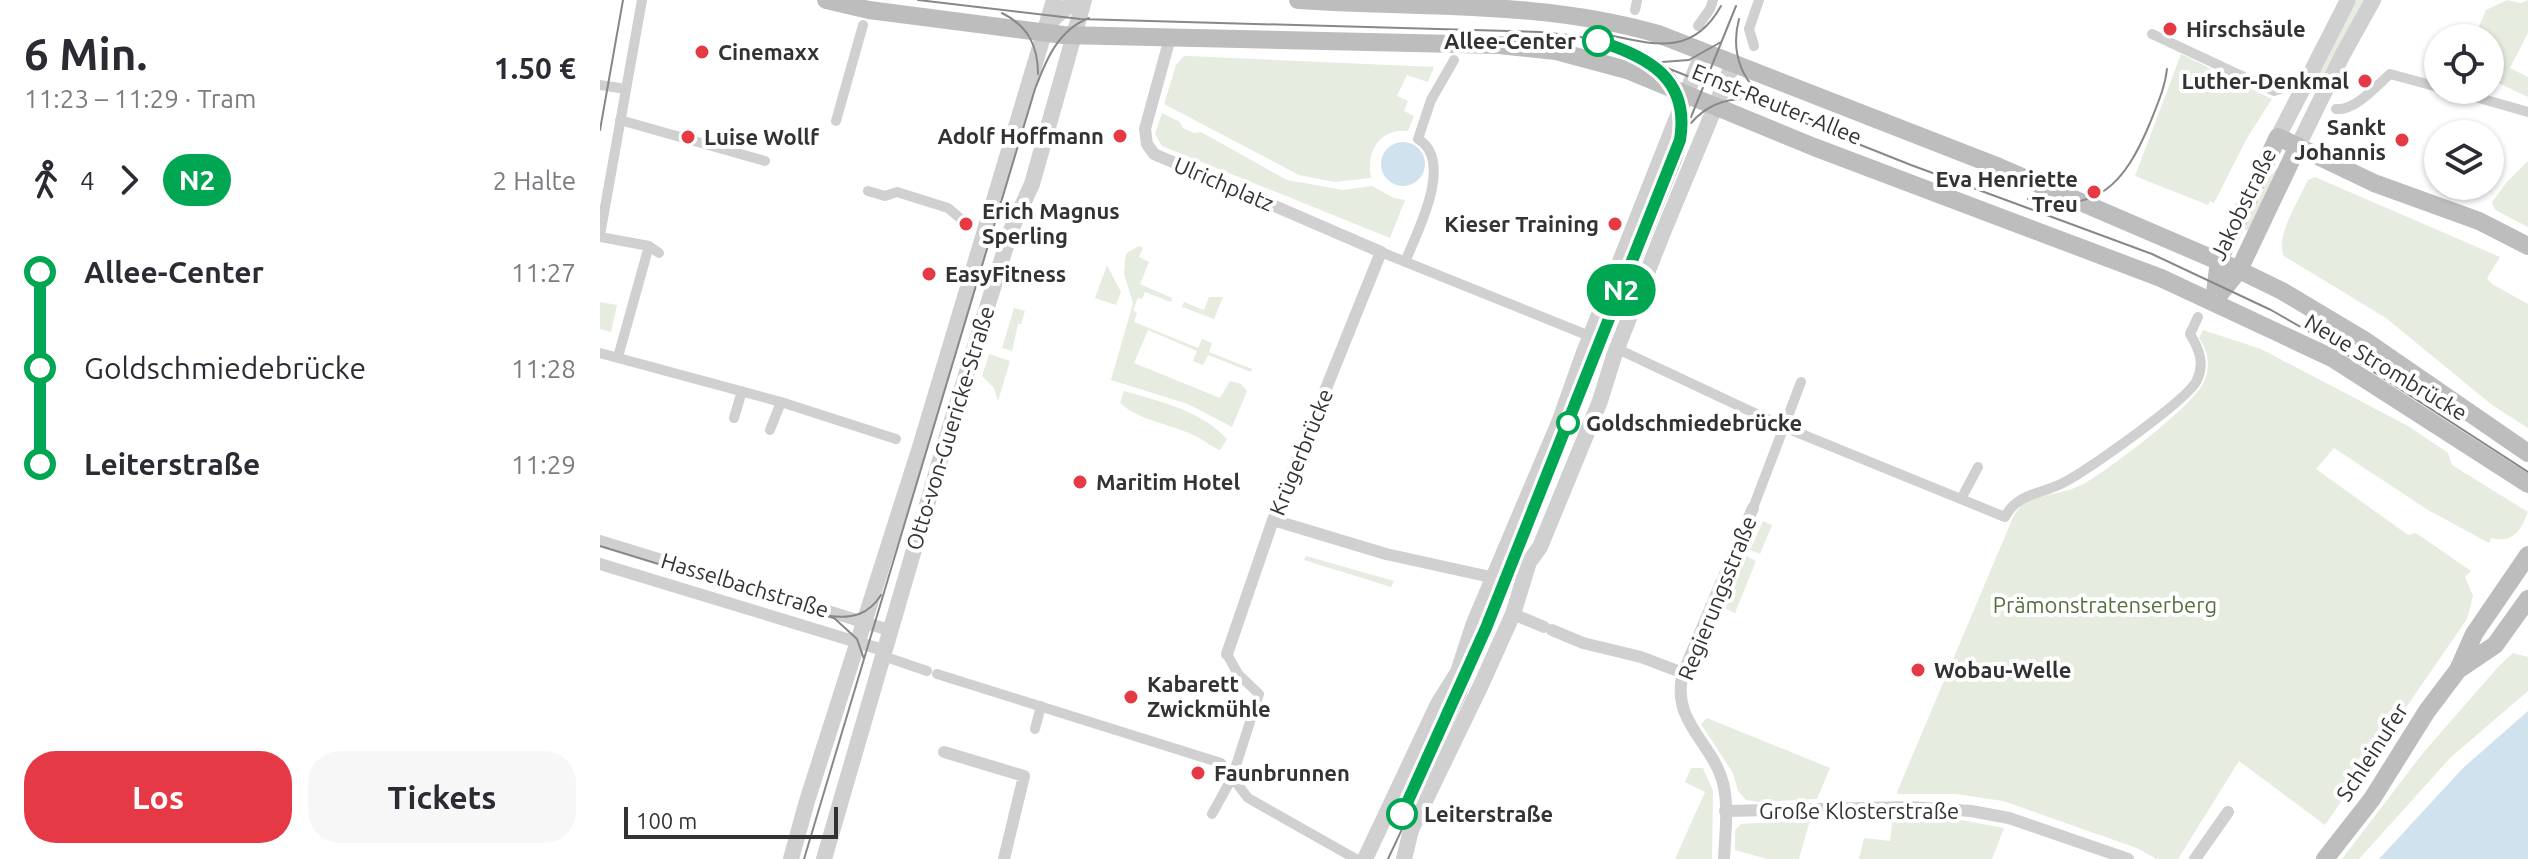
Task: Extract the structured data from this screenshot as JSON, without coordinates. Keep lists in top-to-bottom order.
{
  "streets": {
    "main road": [
      "Ernst-Reuter-Allee",
      "Jakobstraße",
      "Neue Strombrücke",
      "Schleinufer"
    ],
    "street": [
      "Ulrichplatz",
      "Otto-von-Guericke-Straße",
      "Krügerbrücke",
      "Hasselbachstraße",
      "Regierungsstraße",
      "Große Klosterstraße"
    ]
  },
  "crossings": [
    ["Ernst-Reuter-Allee", "Ulrichplatz"],
    ["Ernst-Reuter-Allee", "Jakobstraße"],
    ["Ernst-Reuter-Allee", "Neue Strombrücke"],
    ["Ernst-Reuter-Allee", "Otto-von-Guericke-Straße"],
    ["Ulrichplatz", "Krügerbrücke"],
    ["Jakobstraße", "Neue Strombrücke"],
    ["Otto-von-Guericke-Straße", "Hasselbachstraße"],
    ["Regierungsstraße", "Große Klosterstraße"]
  ],
  "parks": ["Prämonstratenserberg"],
  "places": [
    "Hirschsäule",
    "Allee-Center",
    "Cinemaxx",
    "Luther-Denkmal",
    "Adolf Hoffmann",
    "Luise Wollf",
    "Sankt Johannis",
    "Eva Henriette Treu",
    "Erich Magnus Sperling",
    "Kieser Training",
    "EasyFitness",
    "Goldschmiedebrücke",
    "Maritim Hotel",
    "Wobau-Welle",
    "Kabarett Zwickmühle",
    "Faunbrunnen",
    "Leiterstraße"
  ],
  "lines": ["tram line N2"],
  "scale_bar": "100 m",
  "page": {
    "heading": ["6 Min.", "11:23 – 11:29 · Tram", "1.50 €"],
    "on_map": "N2",
    "legs": ["4", "N2", "2 Halte"],
    "list": [
      {
        "name": "Allee-Center",
        "value": "11:27"
      },
      {
        "name": "Goldschmiedebrücke",
        "value": "11:28"
      },
      {
        "name": "Leiterstraße",
        "value": "11:29"
      }
    ],
    "buttons": ["Los", "Tickets"],
    "scale": "100 m"
  }
}
